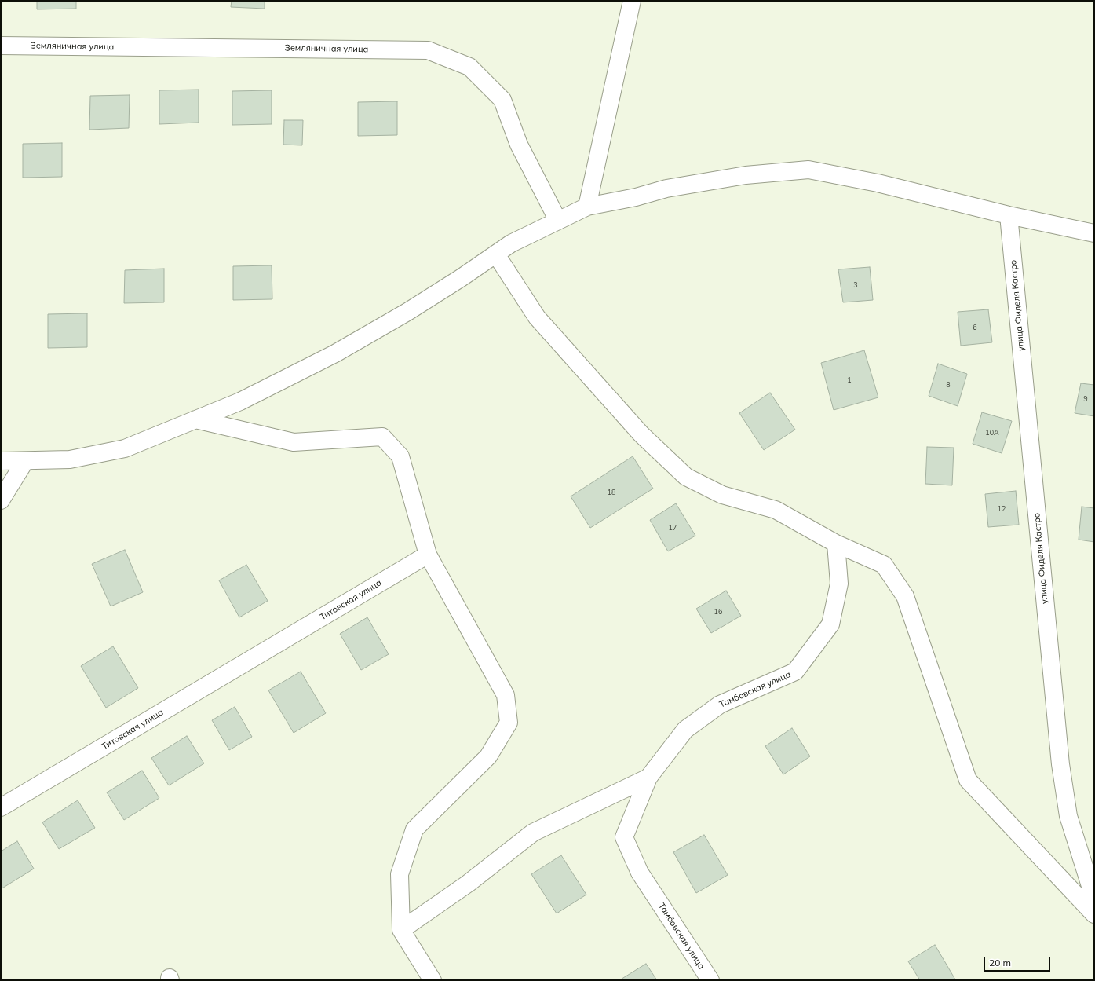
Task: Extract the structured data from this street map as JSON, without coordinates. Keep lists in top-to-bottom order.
{
  "streets": {
    "street": [
      "Земляничная улица",
      "улица Фиделя Кастро",
      "Титовская улица",
      "Тамбовская улица"
    ]
  },
  "house_numbers": [
    "3",
    "6",
    "1",
    "8",
    "9",
    "10А",
    "18",
    "12",
    "17",
    "16"
  ],
  "scale_bar": "20 m"
}
